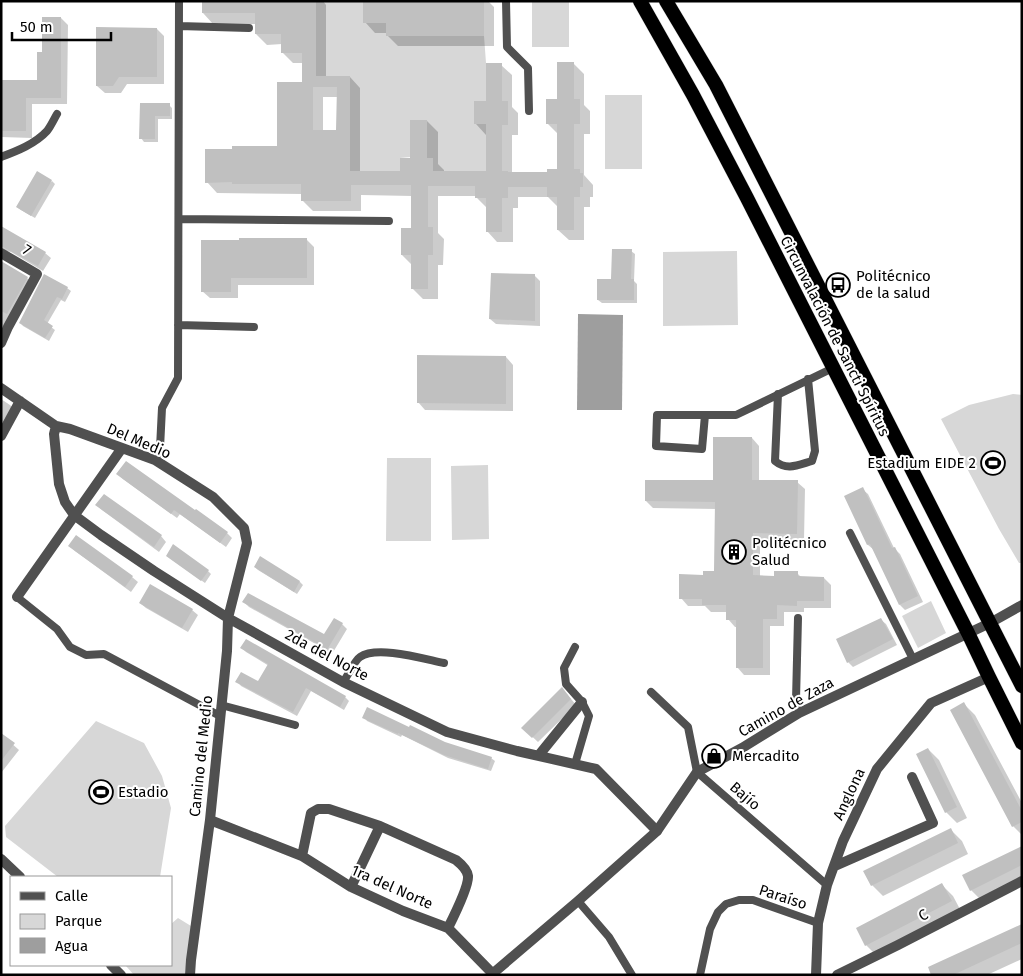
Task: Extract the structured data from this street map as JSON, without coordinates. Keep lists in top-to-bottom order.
{
  "streets": {
    "highway": ["Circunvalación de Sancti Spíritus"],
    "street": [
      "7",
      "Del Medio",
      "2da del Norte",
      "Camino de Zaza",
      "Camino del Medio",
      "Anglona",
      "1ra del Norte",
      "C"
    ],
    "lane": ["Bajío", "Paraíso"]
  },
  "crossings": [
    ["Circunvalación de Sancti Spíritus", "Camino de Zaza"],
    ["Circunvalación de Sancti Spíritus", "Anglona"],
    ["Del Medio", "2da del Norte"],
    ["Del Medio", "Camino del Medio"],
    ["2da del Norte", "Camino de Zaza"],
    ["2da del Norte", "Camino del Medio"],
    ["Camino de Zaza", "Bajío"],
    ["Camino de Zaza", "1ra del Norte"],
    ["Camino del Medio", "1ra del Norte"],
    ["Anglona", "Bajío"],
    ["Anglona", "Paraíso"]
  ],
  "places": {
    "bus stop": ["Politécnico de la salud"],
    "sports": ["Estadium EIDE 2", "Estadio"],
    "building": ["Politécnico Salud"],
    "shop": ["Mercadito"]
  },
  "legend": ["Calle", "Parque", "Agua"],
  "scale_bar": "50 m"
}
